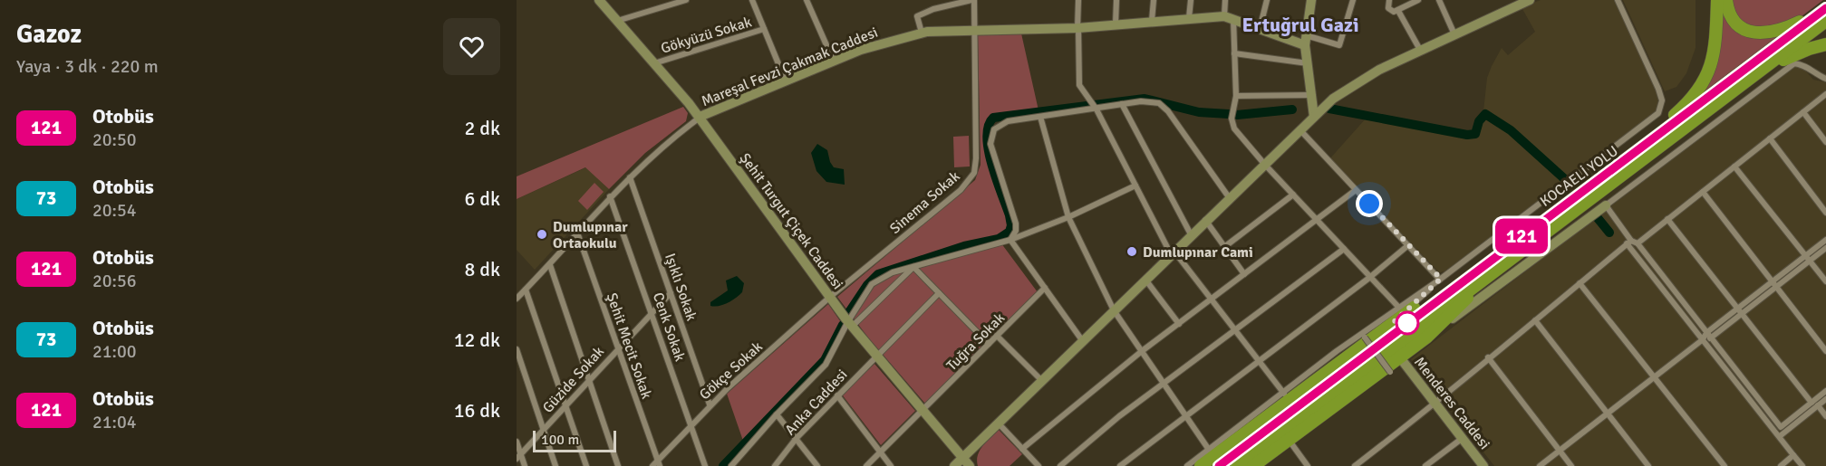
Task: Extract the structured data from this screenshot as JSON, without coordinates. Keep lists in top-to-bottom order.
{
  "streets": {
    "highway": ["KOCAELİ YOLU"],
    "street": [
      "Gökyüzü Sokak",
      "Mareşal Fevzi Çakmak Caddesi",
      "Sinema Sokak",
      "Şehit Turgut Çiçek Caddesi",
      "Işıklı Sokak",
      "Cenk Sokak",
      "Tuğra Sokak",
      "Şehit Mecit Sokak",
      "Gökçe Sokak",
      "Güzide Sokak",
      "Anka Caddesi",
      "Menderes Caddesi"
    ]
  },
  "crossings": [
    ["Gökyüzü Sokak", "Şehit Turgut Çiçek Caddesi"],
    ["Mareşal Fevzi Çakmak Caddesi", "Sinema Sokak"],
    ["Mareşal Fevzi Çakmak Caddesi", "Şehit Turgut Çiçek Caddesi"],
    ["Mareşal Fevzi Çakmak Caddesi", "Işıklı Sokak"],
    ["Mareşal Fevzi Çakmak Caddesi", "Cenk Sokak"],
    ["Mareşal Fevzi Çakmak Caddesi", "Şehit Mecit Sokak"],
    ["Sinema Sokak", "Şehit Turgut Çiçek Caddesi"],
    ["Sinema Sokak", "Gökçe Sokak"],
    ["Şehit Turgut Çiçek Caddesi", "Tuğra Sokak"],
    ["Şehit Turgut Çiçek Caddesi", "Gökçe Sokak"],
    ["Şehit Turgut Çiçek Caddesi", "Anka Caddesi"],
    ["Işıklı Sokak", "Gökçe Sokak"],
    ["Işıklı Sokak", "Güzide Sokak"],
    ["Cenk Sokak", "Gökçe Sokak"],
    ["Cenk Sokak", "Güzide Sokak"],
    ["Şehit Mecit Sokak", "Gökçe Sokak"],
    ["Şehit Mecit Sokak", "Güzide Sokak"]
  ],
  "districts": ["Ertuğrul Gazi"],
  "places": ["Dumlupınar Ortaokulu", "Dumlupınar Cami"],
  "lines": ["bus line 121"],
  "scale_bar": "100 m",
  "page": {
    "heading": ["Gazoz", "Yaya · 3 dk · 220 m"],
    "on_map": "121",
    "list": [
      {
        "mark": "121",
        "name": "Otobüs",
        "note": "20:50",
        "value": "2 dk"
      },
      {
        "mark": "73",
        "name": "Otobüs",
        "note": "20:54",
        "value": "6 dk"
      },
      {
        "mark": "121",
        "name": "Otobüs",
        "note": "20:56",
        "value": "8 dk"
      },
      {
        "mark": "73",
        "name": "Otobüs",
        "note": "21:00",
        "value": "12 dk"
      },
      {
        "mark": "121",
        "name": "Otobüs",
        "note": "21:04",
        "value": "16 dk"
      }
    ],
    "scale": "100 m"
  }
}
